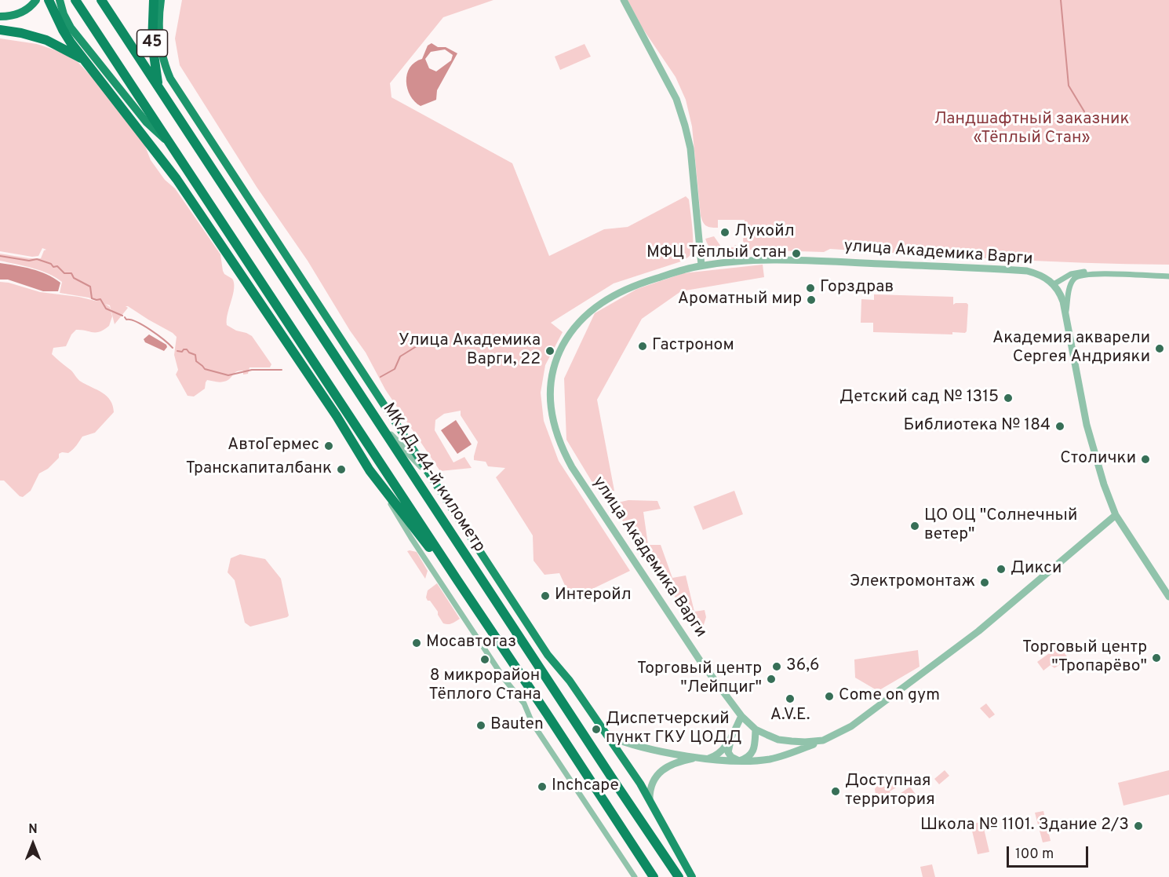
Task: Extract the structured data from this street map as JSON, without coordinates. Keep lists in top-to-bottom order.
{
  "streets": {
    "highway": ["45", "МКАД, 44-й километр"],
    "street": ["улица Академика Варги"]
  },
  "crossings": [
    ["45", "МКАД, 44-й километр"]
  ],
  "parks": ["Ландшафтный заказник «Тёплый Стан»"],
  "places": [
    "Лукойл",
    "МФЦ Тёплый стан",
    "Горздрав",
    "Ароматный мир",
    "Гастроном",
    "Академия акварели Сергея Андрияки",
    "Улица Академика Варги, 22",
    "Детский сад № 1315",
    "Библиотека № 184",
    "АвтоГермес",
    "Столички",
    "Транскапиталбанк",
    "ЦО ОЦ \"Солнечный ветер\"",
    "Дикси",
    "Электромонтаж",
    "Интеройл",
    "Мосавтогаз",
    "Торговый центр \"Тропарёво\"",
    "8 микрорайон Тёплого Стана",
    "36,6",
    "Торговый центр \"Лейпциг\"",
    "Come on gym",
    "A.V.E.",
    "Bauten",
    "Диспетчерский пункт ГКУ ЦОДД",
    "Inchcape",
    "Доступная территория",
    "Школа № 1101. Здание 2/3"
  ],
  "scale_bar": "100 m",
  "north": "top"
}
